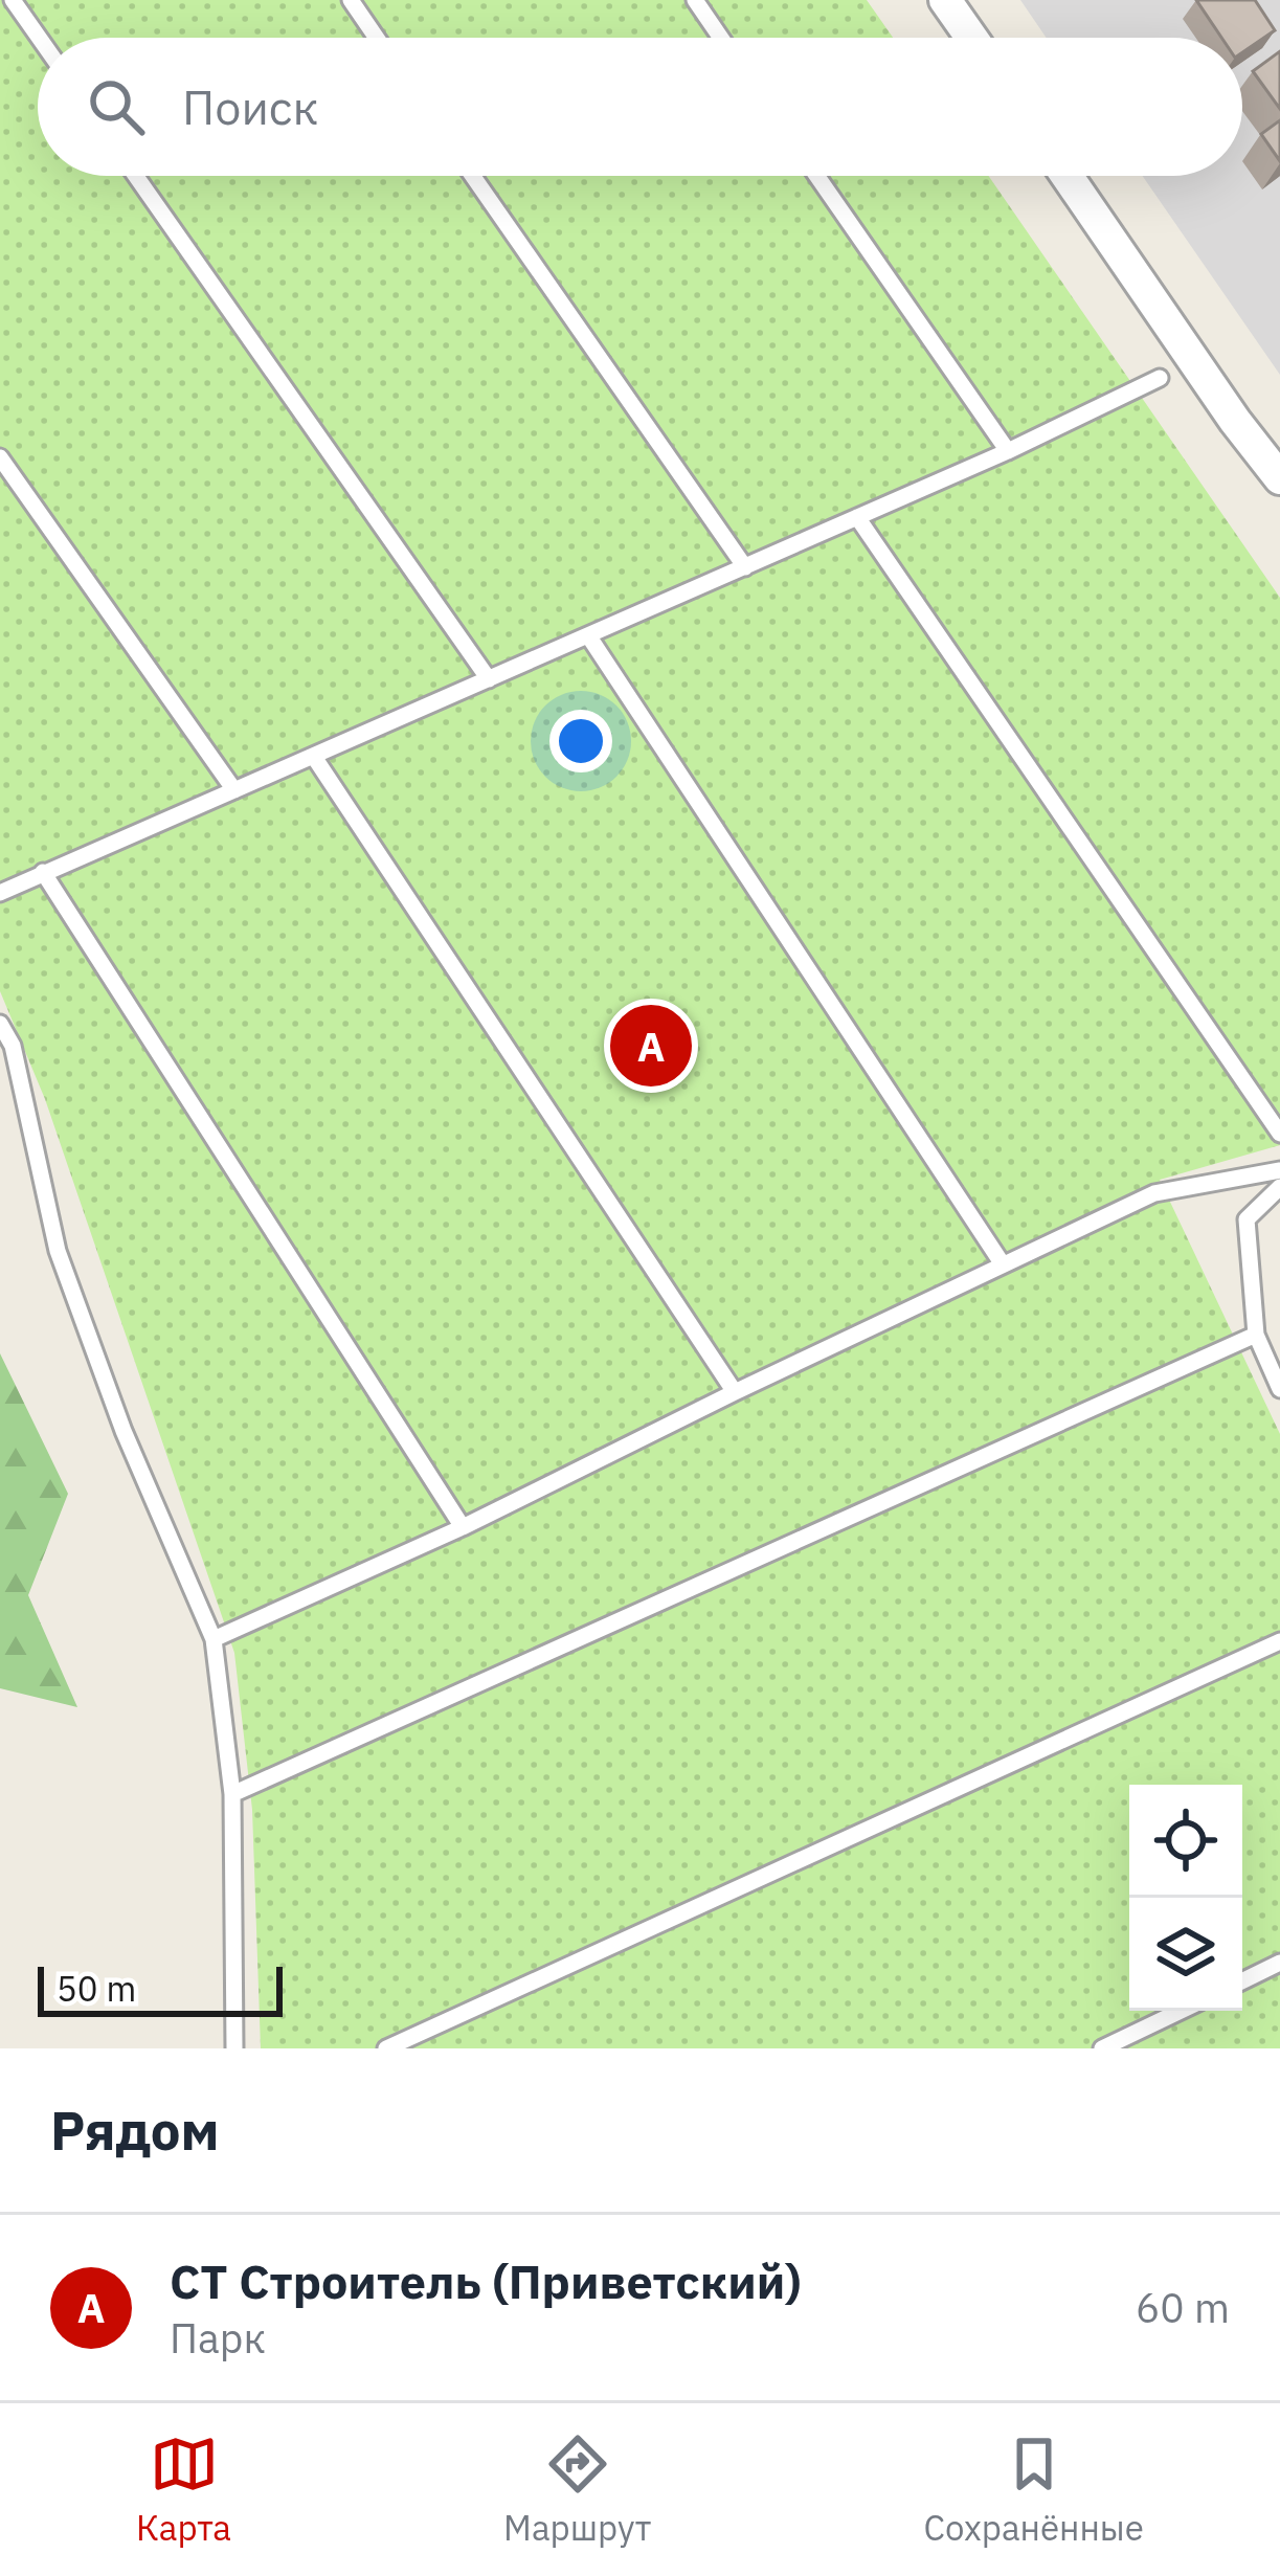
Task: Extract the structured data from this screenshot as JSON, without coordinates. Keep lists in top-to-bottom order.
{
  "scale_bar": "50 m",
  "page": {
    "search": "Поиск",
    "pins": "A",
    "scale": "50 m",
    "heading": "Рядом",
    "list": [
      {
        "mark": "A",
        "name": "СТ Строитель (Приветский)",
        "note": "Парк",
        "value": "60 m"
      }
    ],
    "nav": ["Карта", "Маршрут", "Сохранённые"]
  }
}
